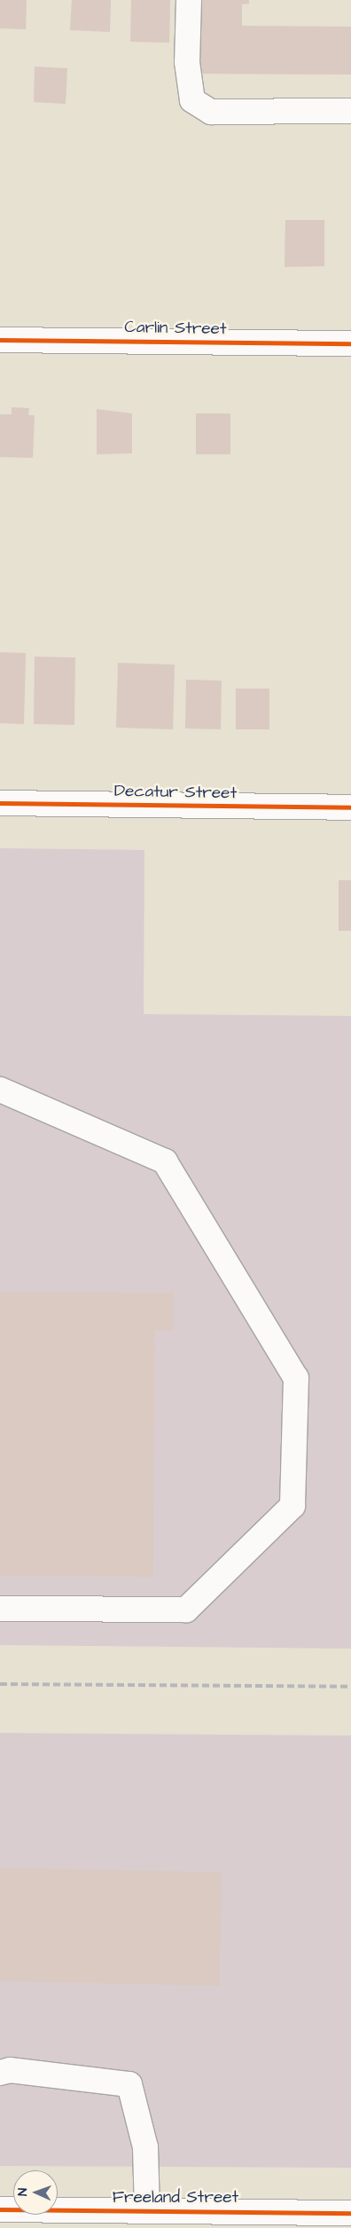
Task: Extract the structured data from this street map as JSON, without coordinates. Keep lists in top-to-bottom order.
{
  "streets": {
    "street": ["Carlin Street", "Decatur Street", "Freeland Street"]
  },
  "north": "left"
}
